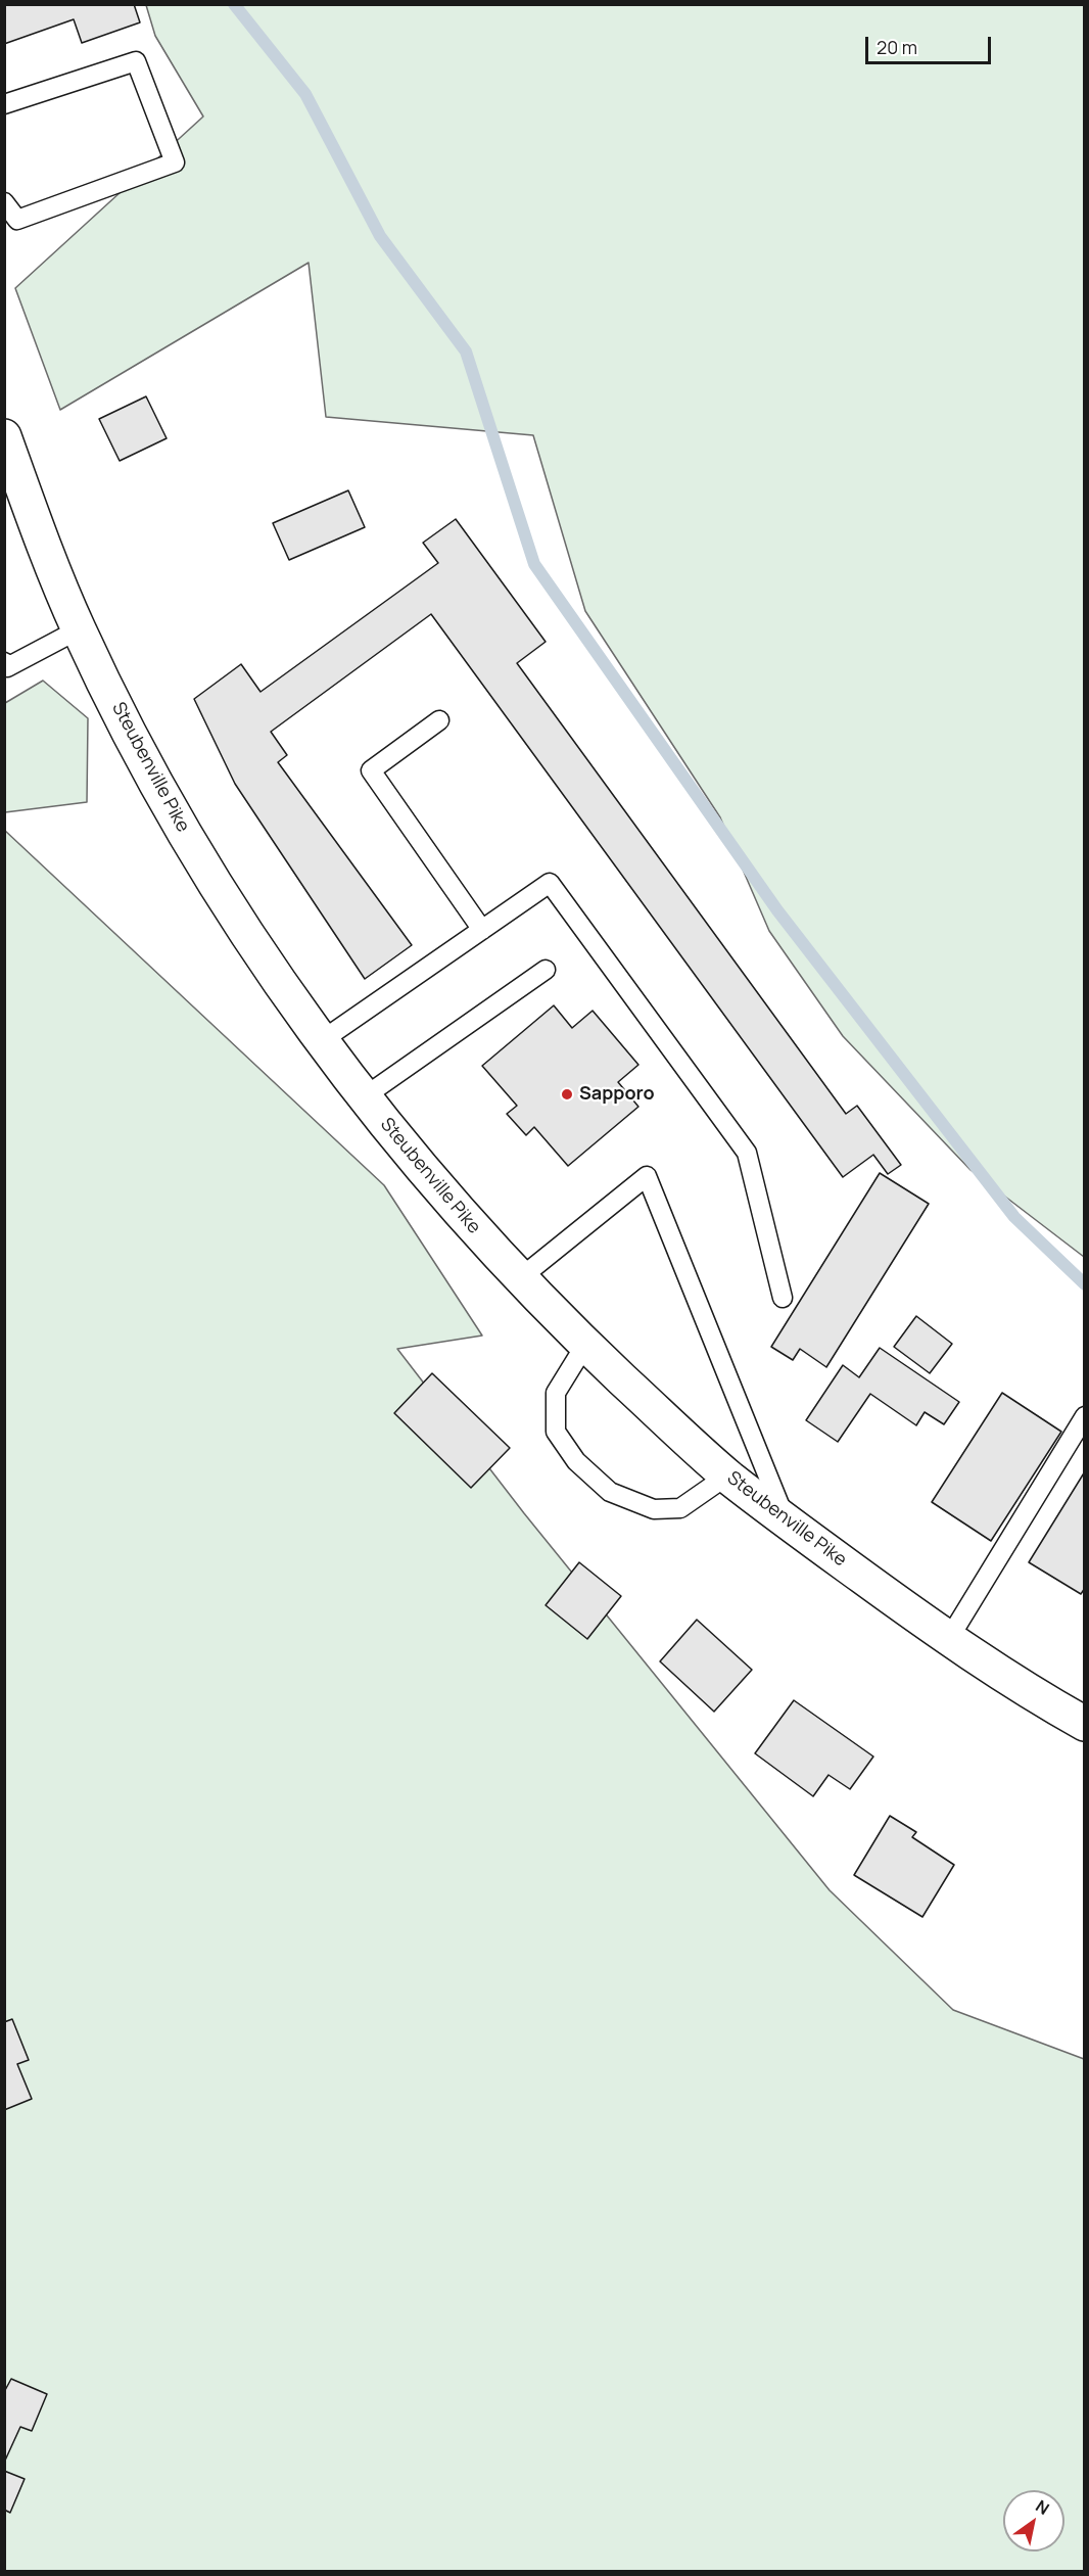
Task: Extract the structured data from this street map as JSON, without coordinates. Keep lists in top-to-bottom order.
{
  "streets": {
    "main road": ["Steubenville Pike"]
  },
  "places": ["Sapporo"],
  "scale_bar": "20 m",
  "north": "top right"
}
